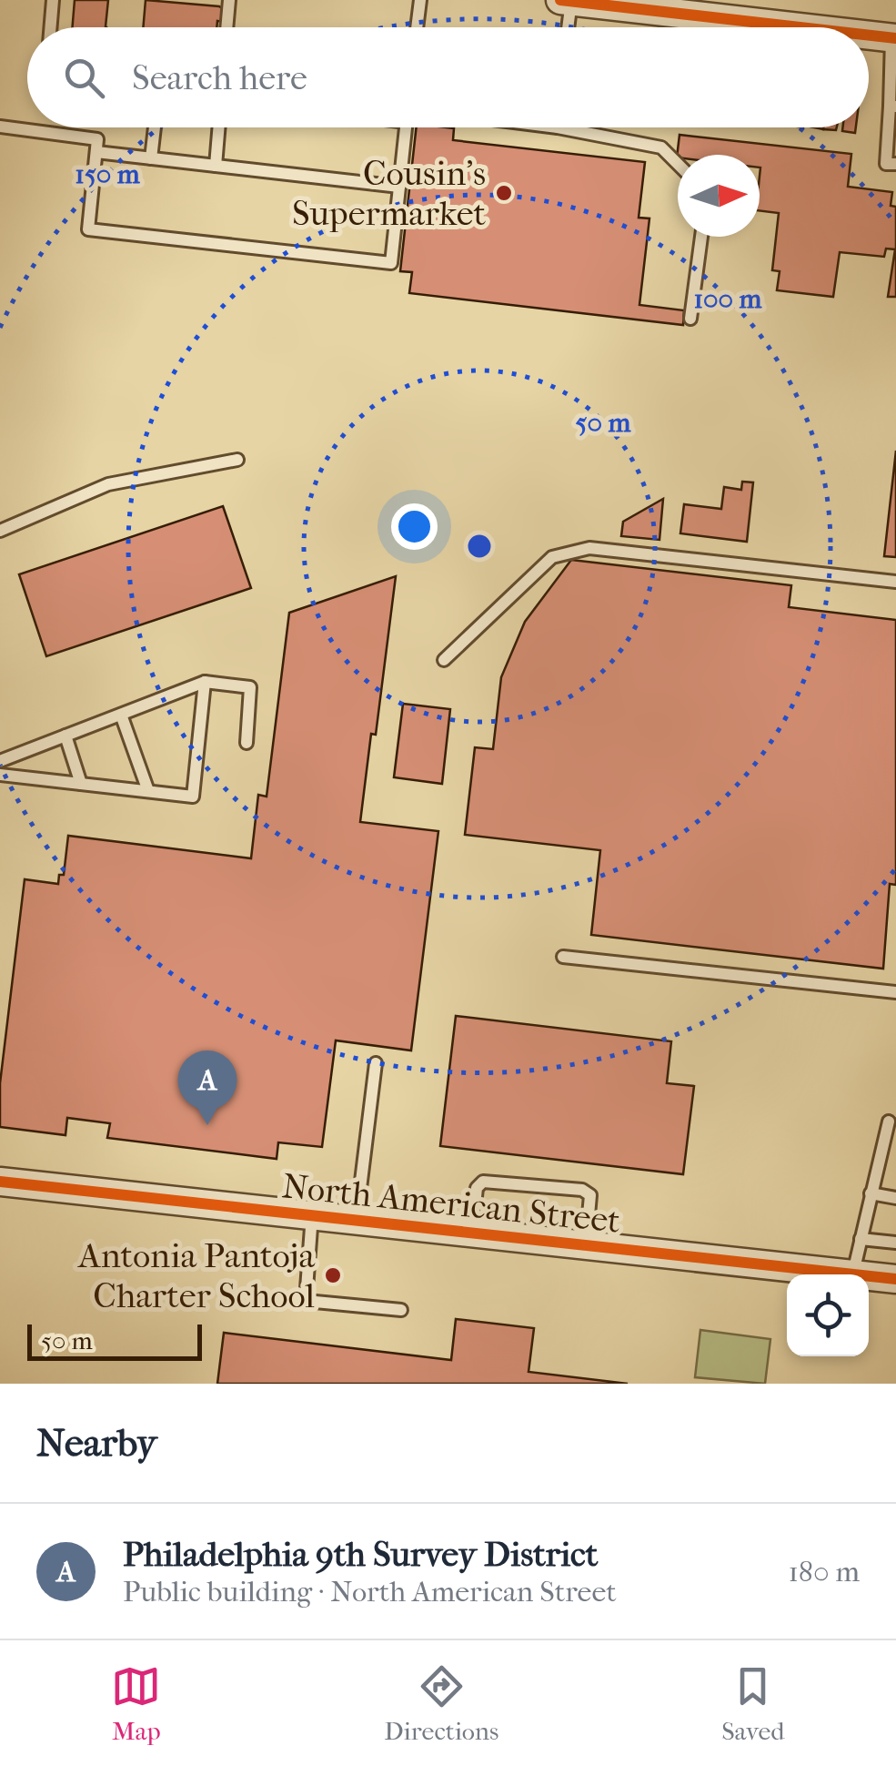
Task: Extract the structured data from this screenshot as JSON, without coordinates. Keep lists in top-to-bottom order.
{
  "streets": {
    "street": ["North American Street"]
  },
  "places": ["Cousin's Supermarket", "Antonia Pantoja Charter School"],
  "scale_bar": "50 m",
  "north": "right",
  "page": {
    "search": "Search here",
    "pins": "A",
    "scale": "50 m",
    "heading": "Nearby",
    "list": [
      {
        "mark": "A",
        "name": "Philadelphia 9th Survey District",
        "note": "Public building · North American Street",
        "value": "180 m"
      }
    ],
    "nav": ["Map", "Directions", "Saved"]
  },
  "rings": ["150 m", "100 m", "50 m"]
}
